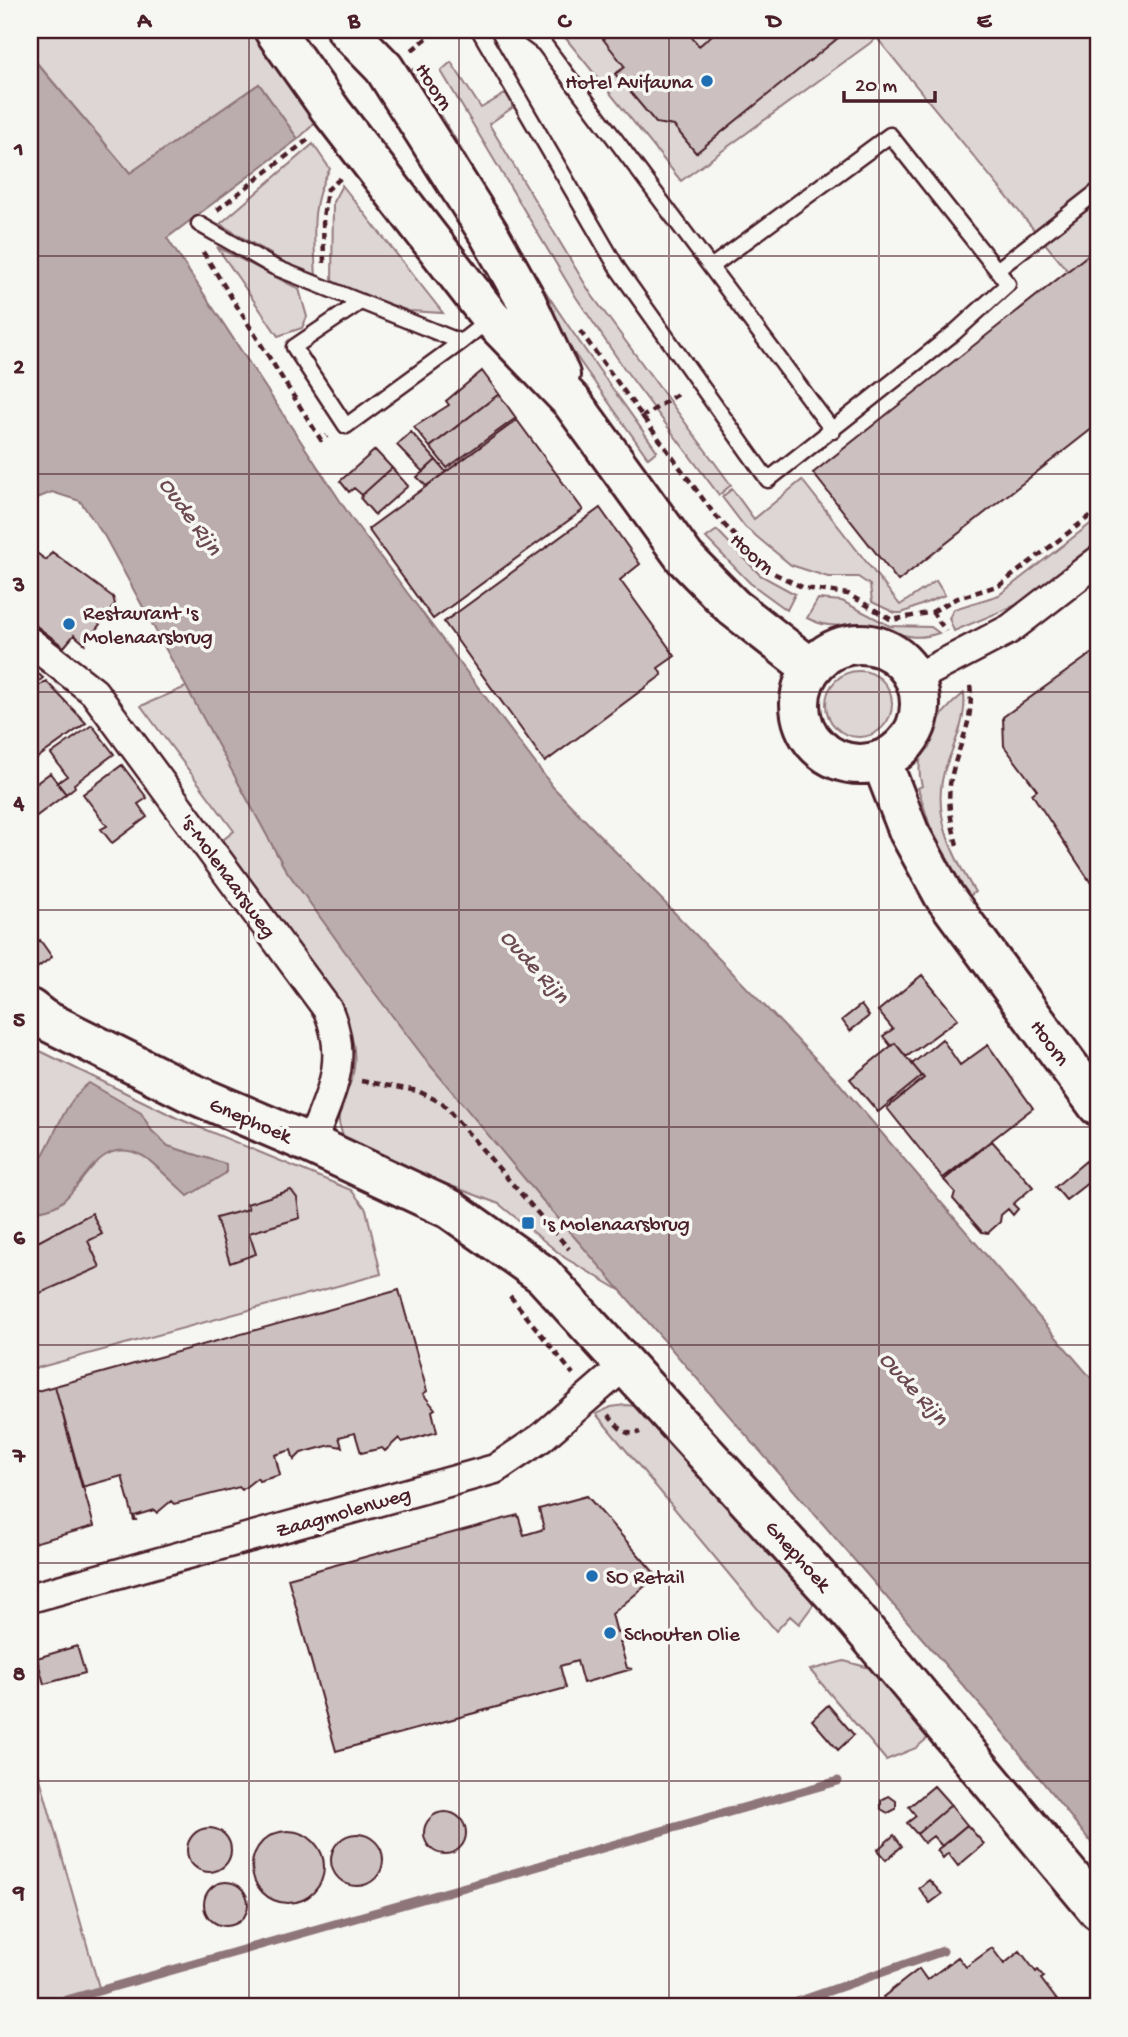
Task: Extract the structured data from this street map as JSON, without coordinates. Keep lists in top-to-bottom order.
{
  "streets": {
    "main road": ["Hoorn", "Gnephoek"],
    "street": ["'s-Molenaarsweg", "Zaagmolenweg"]
  },
  "crossings": [
    ["'s-Molenaarsweg", "Gnephoek"],
    ["Gnephoek", "Zaagmolenweg"]
  ],
  "water": ["Oude Rijn"],
  "places": {
    "other": [
      "Hotel Avifauna",
      "Restaurant 's Molenaarsbrug",
      "SO Retail",
      "Schouten Olie"
    ],
    "transit": ["'s Molenaarsbrug"]
  },
  "scale_bar": "20 m",
  "grid": {
    "columns": [
      "A",
      "B",
      "C",
      "D",
      "E"
    ],
    "rows": [
      "1",
      "2",
      "3",
      "4",
      "5",
      "6",
      "7",
      "8",
      "9"
    ]
  }
}
